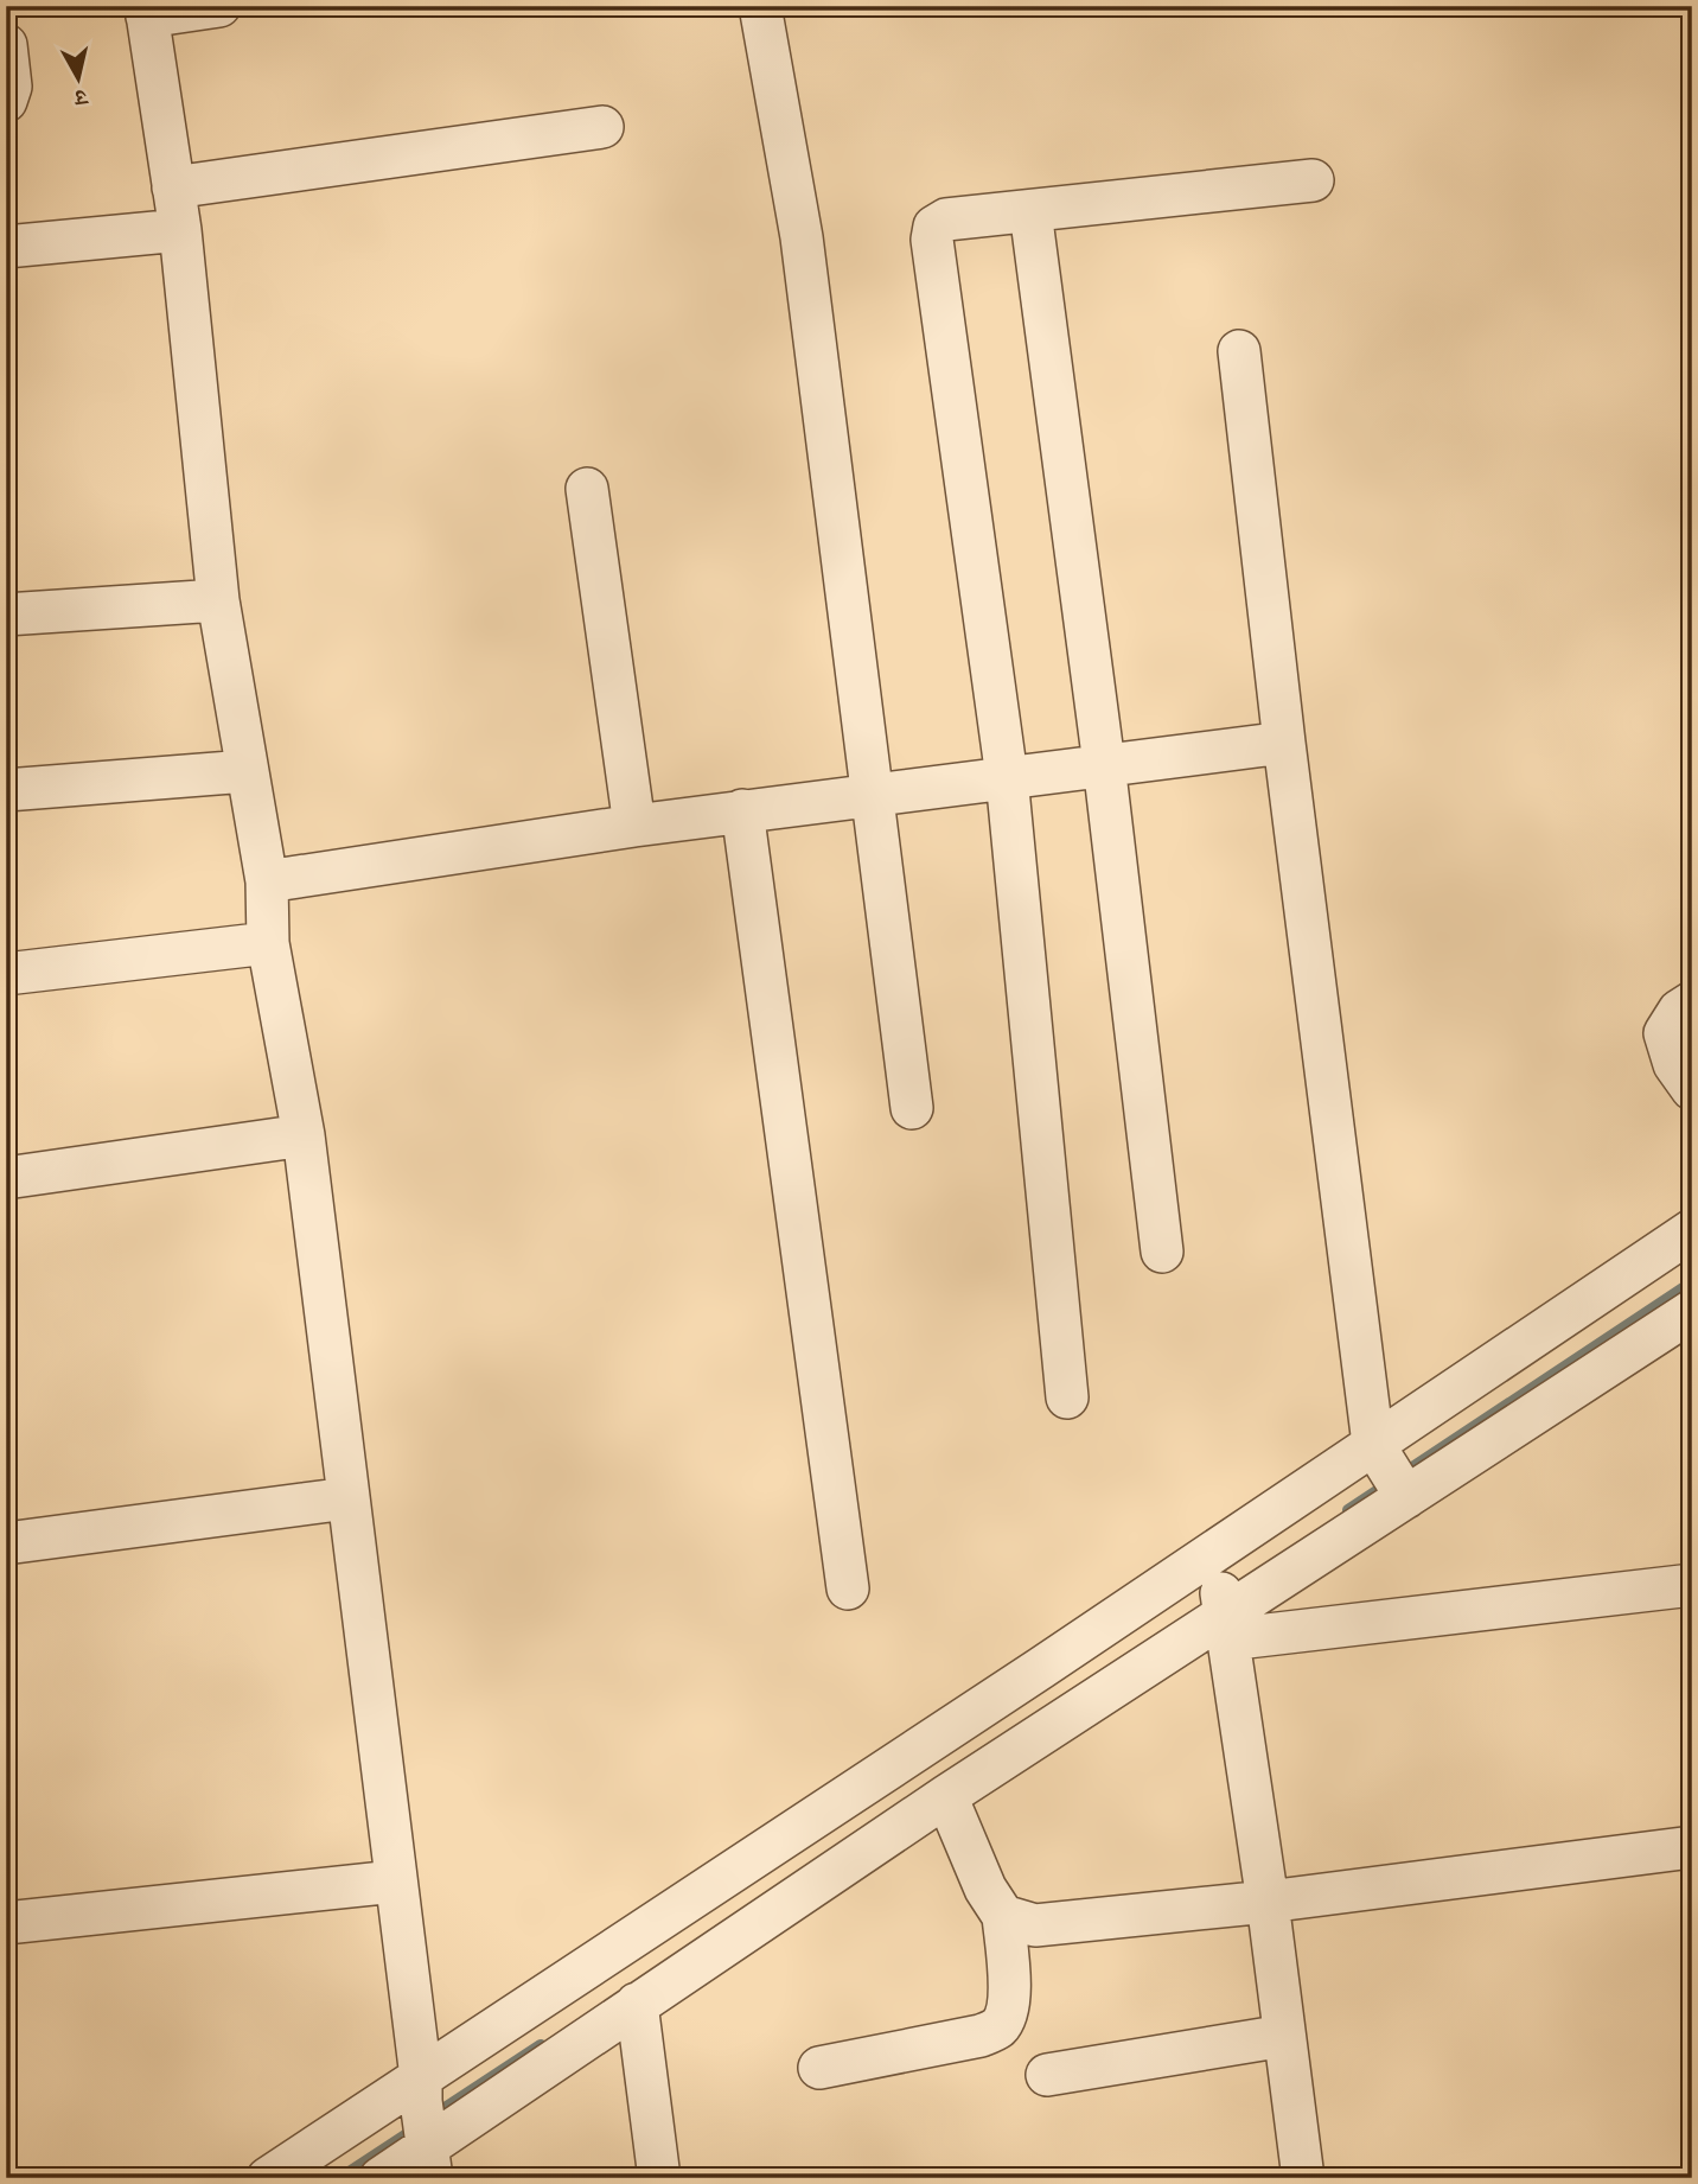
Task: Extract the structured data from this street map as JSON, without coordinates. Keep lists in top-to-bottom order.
{
  "north": "bottom"
}
